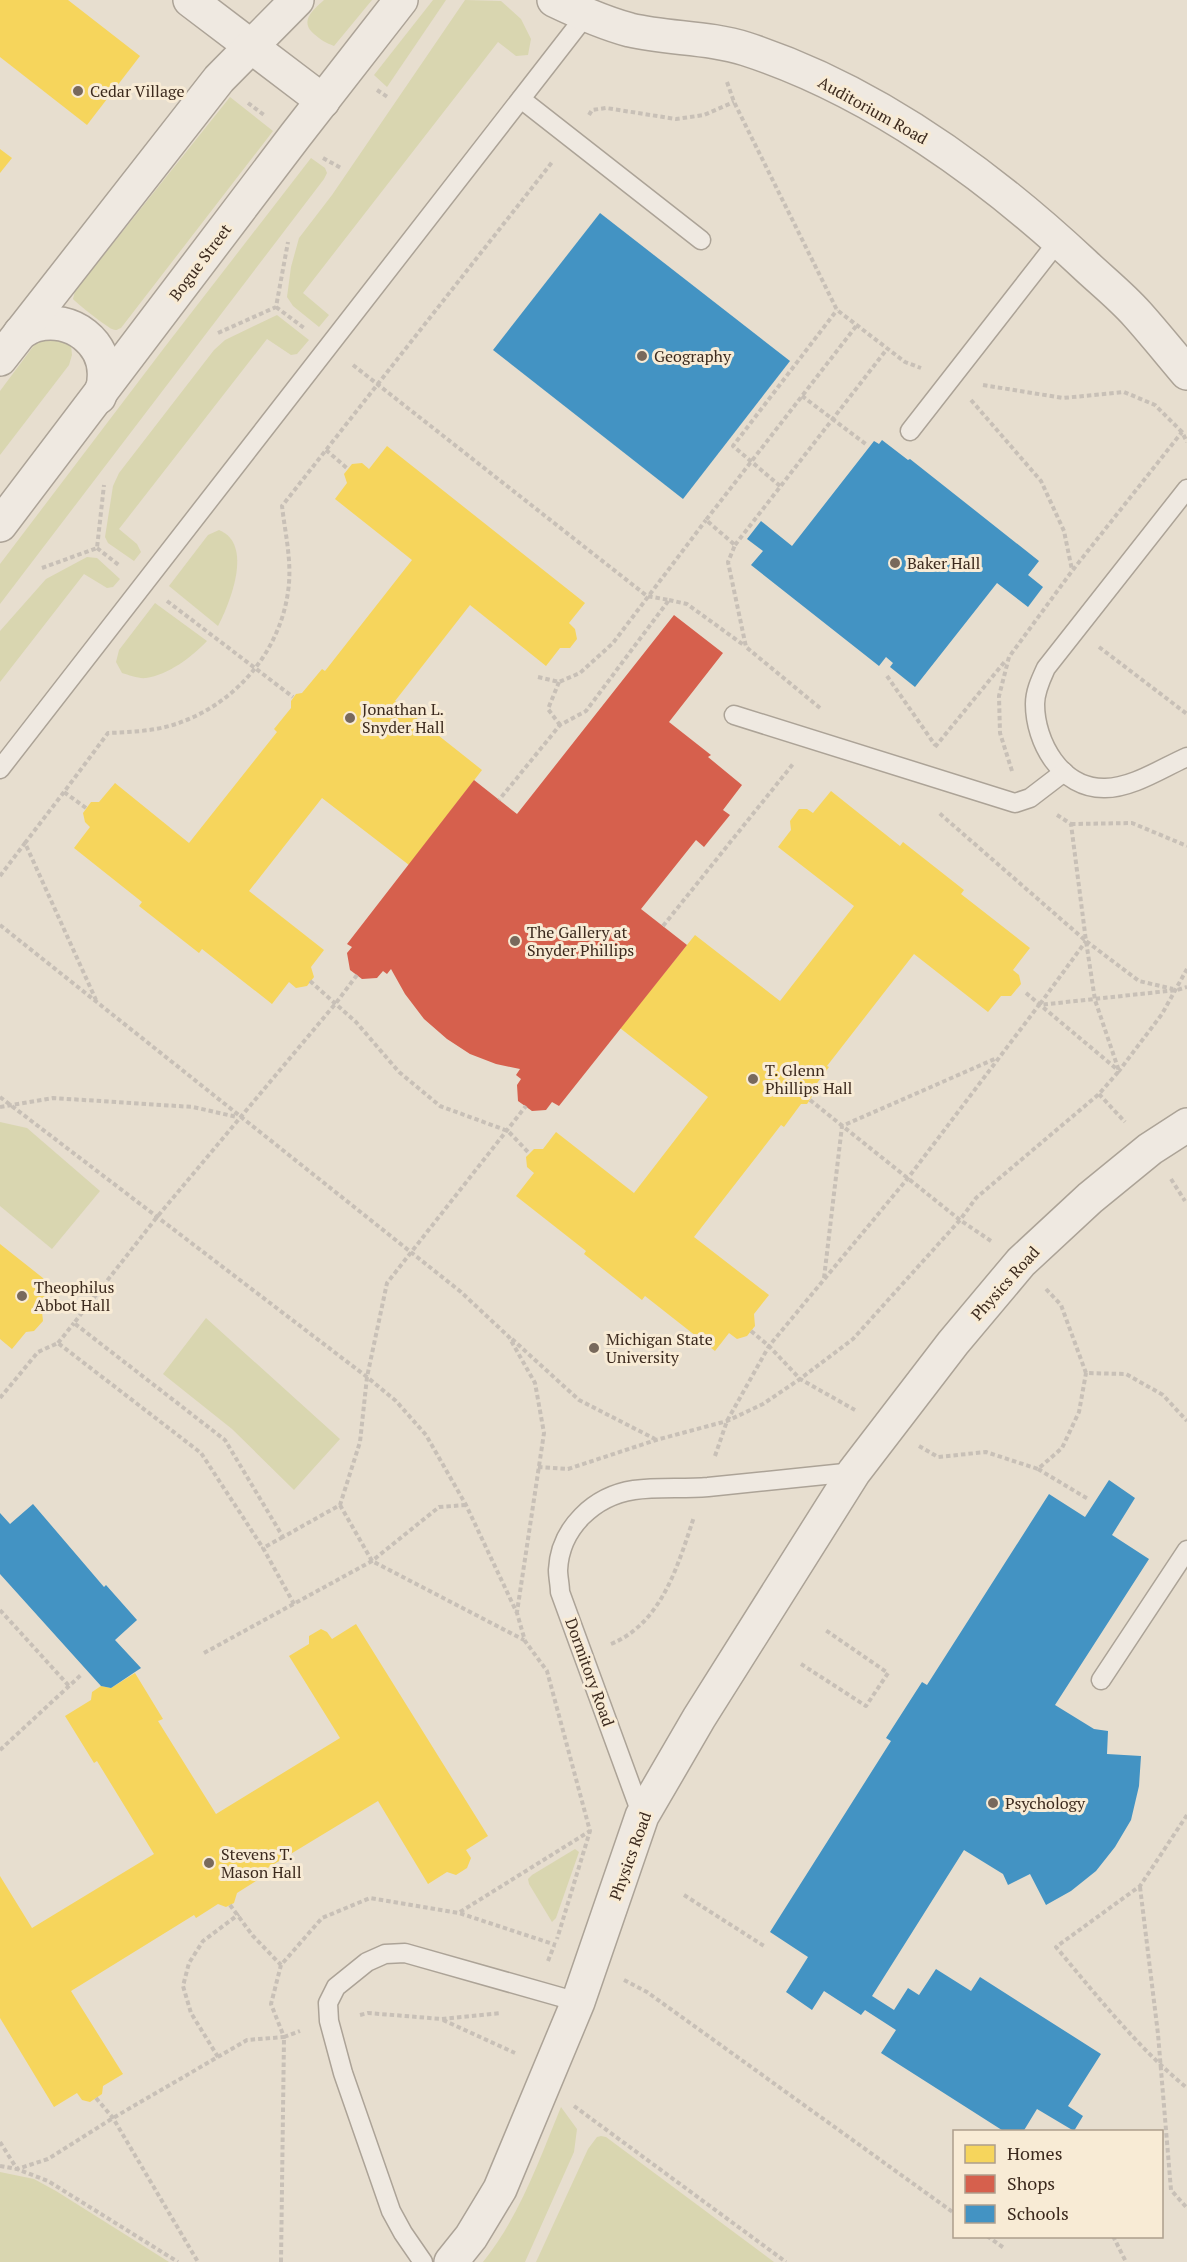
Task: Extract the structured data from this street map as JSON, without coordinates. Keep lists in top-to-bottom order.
{
  "streets": {
    "street": ["Auditorium Road", "Bogue Street", "Physics Road"],
    "lane": ["Dormitory Road"]
  },
  "crossings": [
    ["Physics Road", "Dormitory Road"]
  ],
  "places": [
    "Cedar Village",
    "Geography",
    "Baker Hall",
    "Jonathan L. Snyder Hall",
    "The Gallery at Snyder Phillips",
    "T. Glenn Phillips Hall",
    "Theophilus Abbot Hall",
    "Michigan State University",
    "Psychology",
    "Stevens T. Mason Hall"
  ],
  "legend": ["Homes", "Shops", "Schools"]
}
